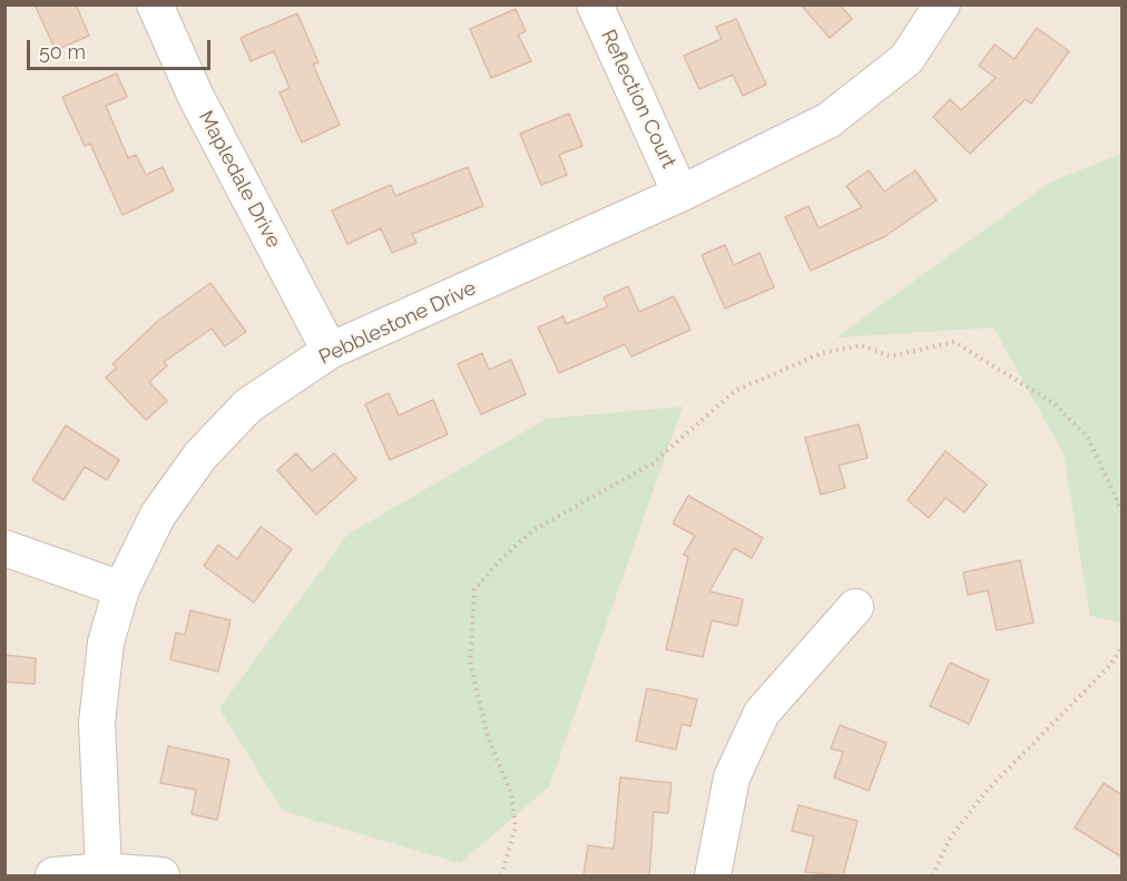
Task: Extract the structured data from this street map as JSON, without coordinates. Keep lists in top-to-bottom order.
{
  "streets": {
    "street": ["Reflection Court", "Mapledale Drive", "Pebblestone Drive"]
  },
  "crossings": [
    ["Reflection Court", "Pebblestone Drive"],
    ["Mapledale Drive", "Pebblestone Drive"]
  ],
  "scale_bar": "50 m"
}
